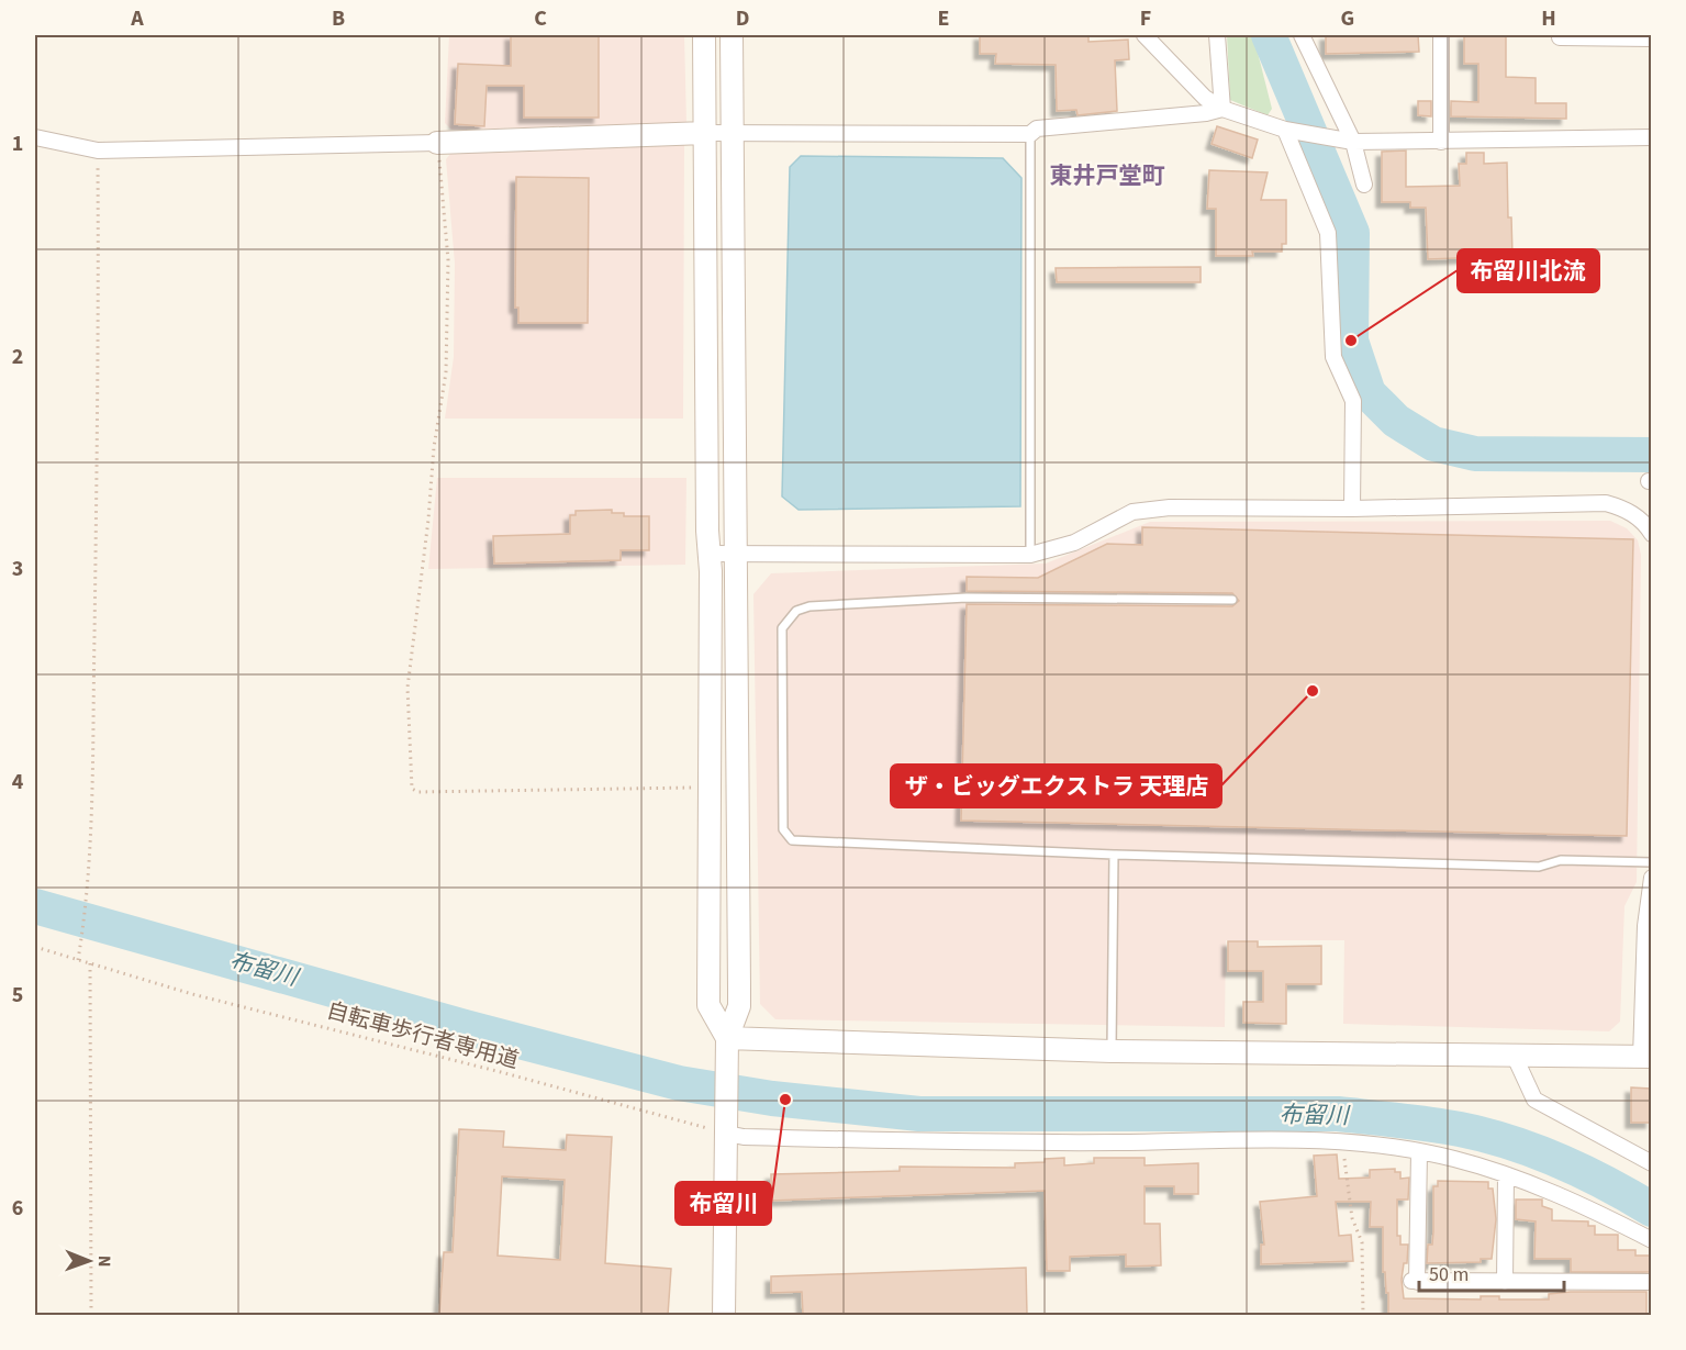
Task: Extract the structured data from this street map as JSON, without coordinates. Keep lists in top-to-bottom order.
{
  "streets": {
    "path": ["自転車歩行者専用道"]
  },
  "districts": ["東井戸堂町"],
  "water": ["布留川"],
  "places": ["布留川北流", "ザ・ビッグエクストラ 天理店", "布留川"],
  "scale_bar": "50 m",
  "north": "right",
  "grid": {
    "columns": [
      "A",
      "B",
      "C",
      "D",
      "E",
      "F",
      "G",
      "H"
    ],
    "rows": [
      "1",
      "2",
      "3",
      "4",
      "5",
      "6"
    ]
  }
}
